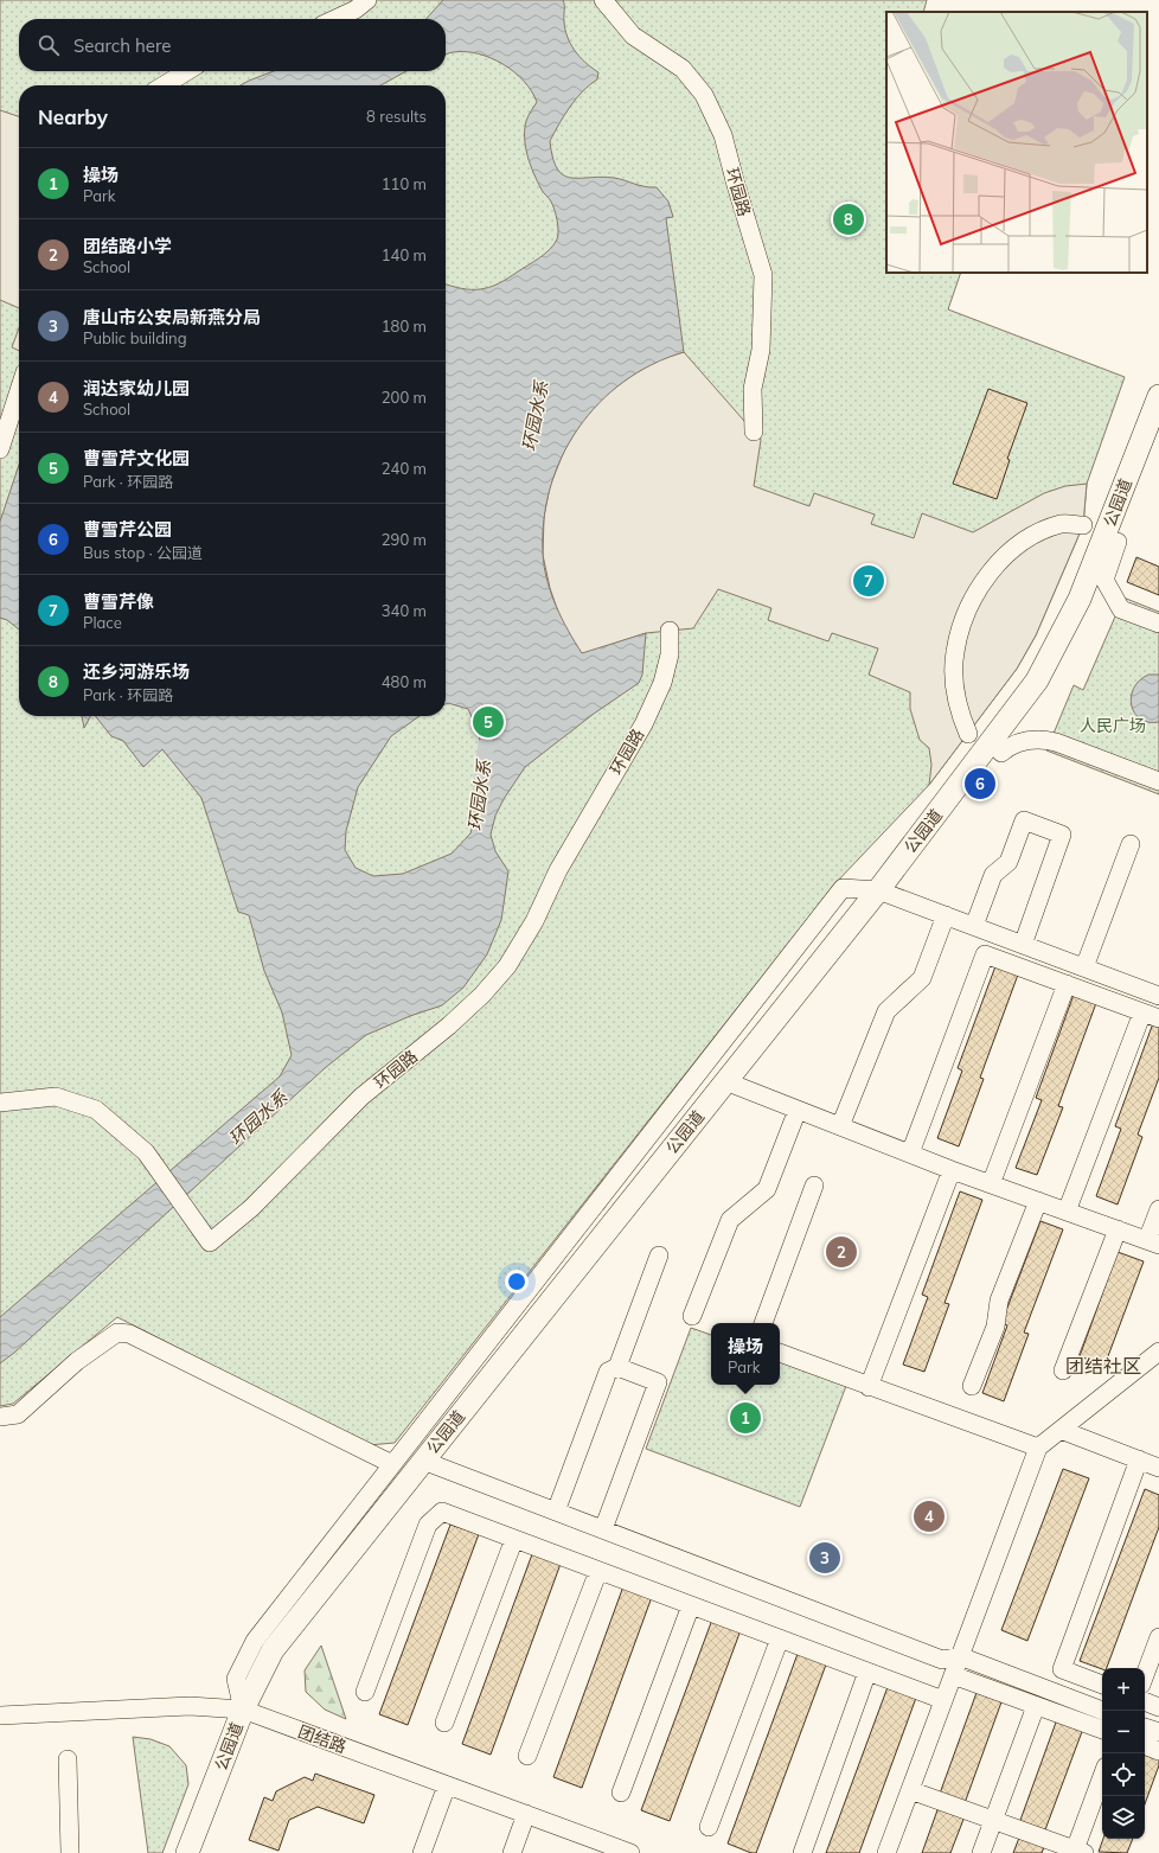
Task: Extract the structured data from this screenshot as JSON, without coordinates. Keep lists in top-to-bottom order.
{
  "streets": {
    "main road": ["公园道"],
    "street": ["环园路", "团结路"]
  },
  "crossings": [
    ["公园道", "团结路"]
  ],
  "districts": ["团结社区"],
  "water": ["环园水系"],
  "parks": ["人民广场"],
  "page": {
    "search": "Search here",
    "heading": ["Nearby", "8 results"],
    "list": [
      {
        "mark": "1",
        "name": "操场",
        "note": "Park",
        "value": "110 m"
      },
      {
        "mark": "2",
        "name": "团结路小学",
        "note": "School",
        "value": "140 m"
      },
      {
        "mark": "3",
        "name": "唐山市公安局新燕分局",
        "note": "Public building",
        "value": "180 m"
      },
      {
        "mark": "4",
        "name": "润达家幼儿园",
        "note": "School",
        "value": "200 m"
      },
      {
        "mark": "5",
        "name": "曹雪芹文化园",
        "note": "Park · 环园路",
        "value": "240 m"
      },
      {
        "mark": "6",
        "name": "曹雪芹公园",
        "note": "Bus stop · 公园道",
        "value": "290 m"
      },
      {
        "mark": "7",
        "name": "曹雪芹像",
        "note": "Place",
        "value": "340 m"
      },
      {
        "mark": "8",
        "name": "还乡河游乐场",
        "note": "Park · 环园路",
        "value": "480 m"
      }
    ],
    "pins": [
      "8",
      "7",
      "5",
      "6",
      "2",
      "1",
      "4",
      "3"
    ],
    "popup": ["操场", "Park"],
    "map_buttons": ["+", "−"]
  }
}
